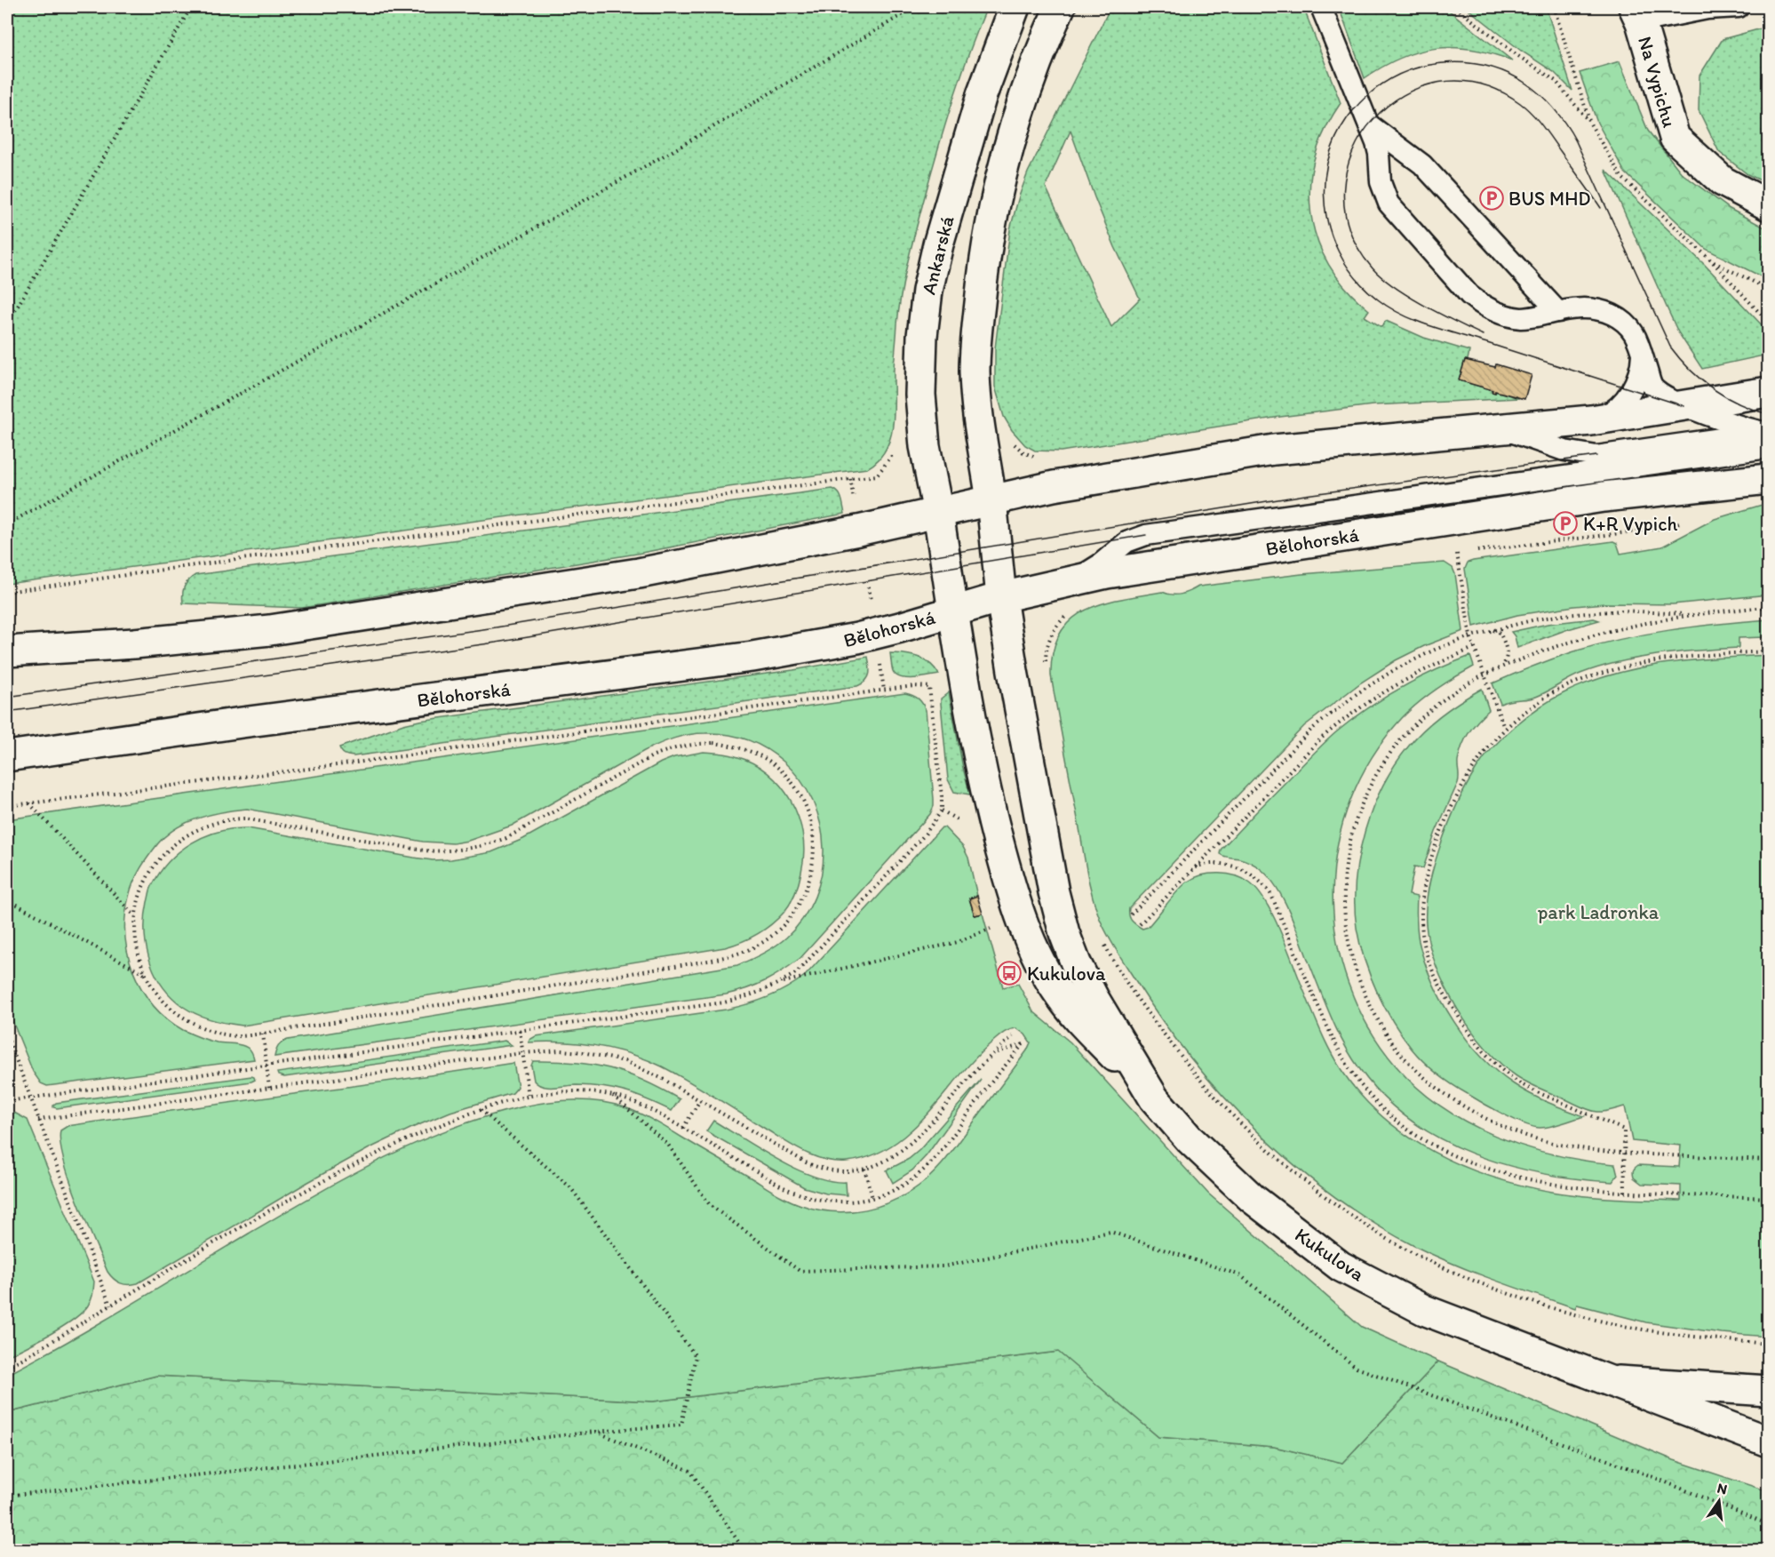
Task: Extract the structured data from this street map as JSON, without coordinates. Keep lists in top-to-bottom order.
{
  "streets": {
    "main road": [
      "Na Vypichu",
      "Ankarská",
      "Bělohorská",
      "Kukulova"
    ]
  },
  "crossings": [
    ["Ankarská", "Bělohorská"],
    ["Ankarská", "Kukulova"],
    ["Bělohorská", "Kukulova"]
  ],
  "parks": ["park Ladronka"],
  "places": {
    "parking": ["BUS MHD", "K+R Vypich"],
    "bus stop": ["Kukulova"]
  },
  "north": "top"
}
